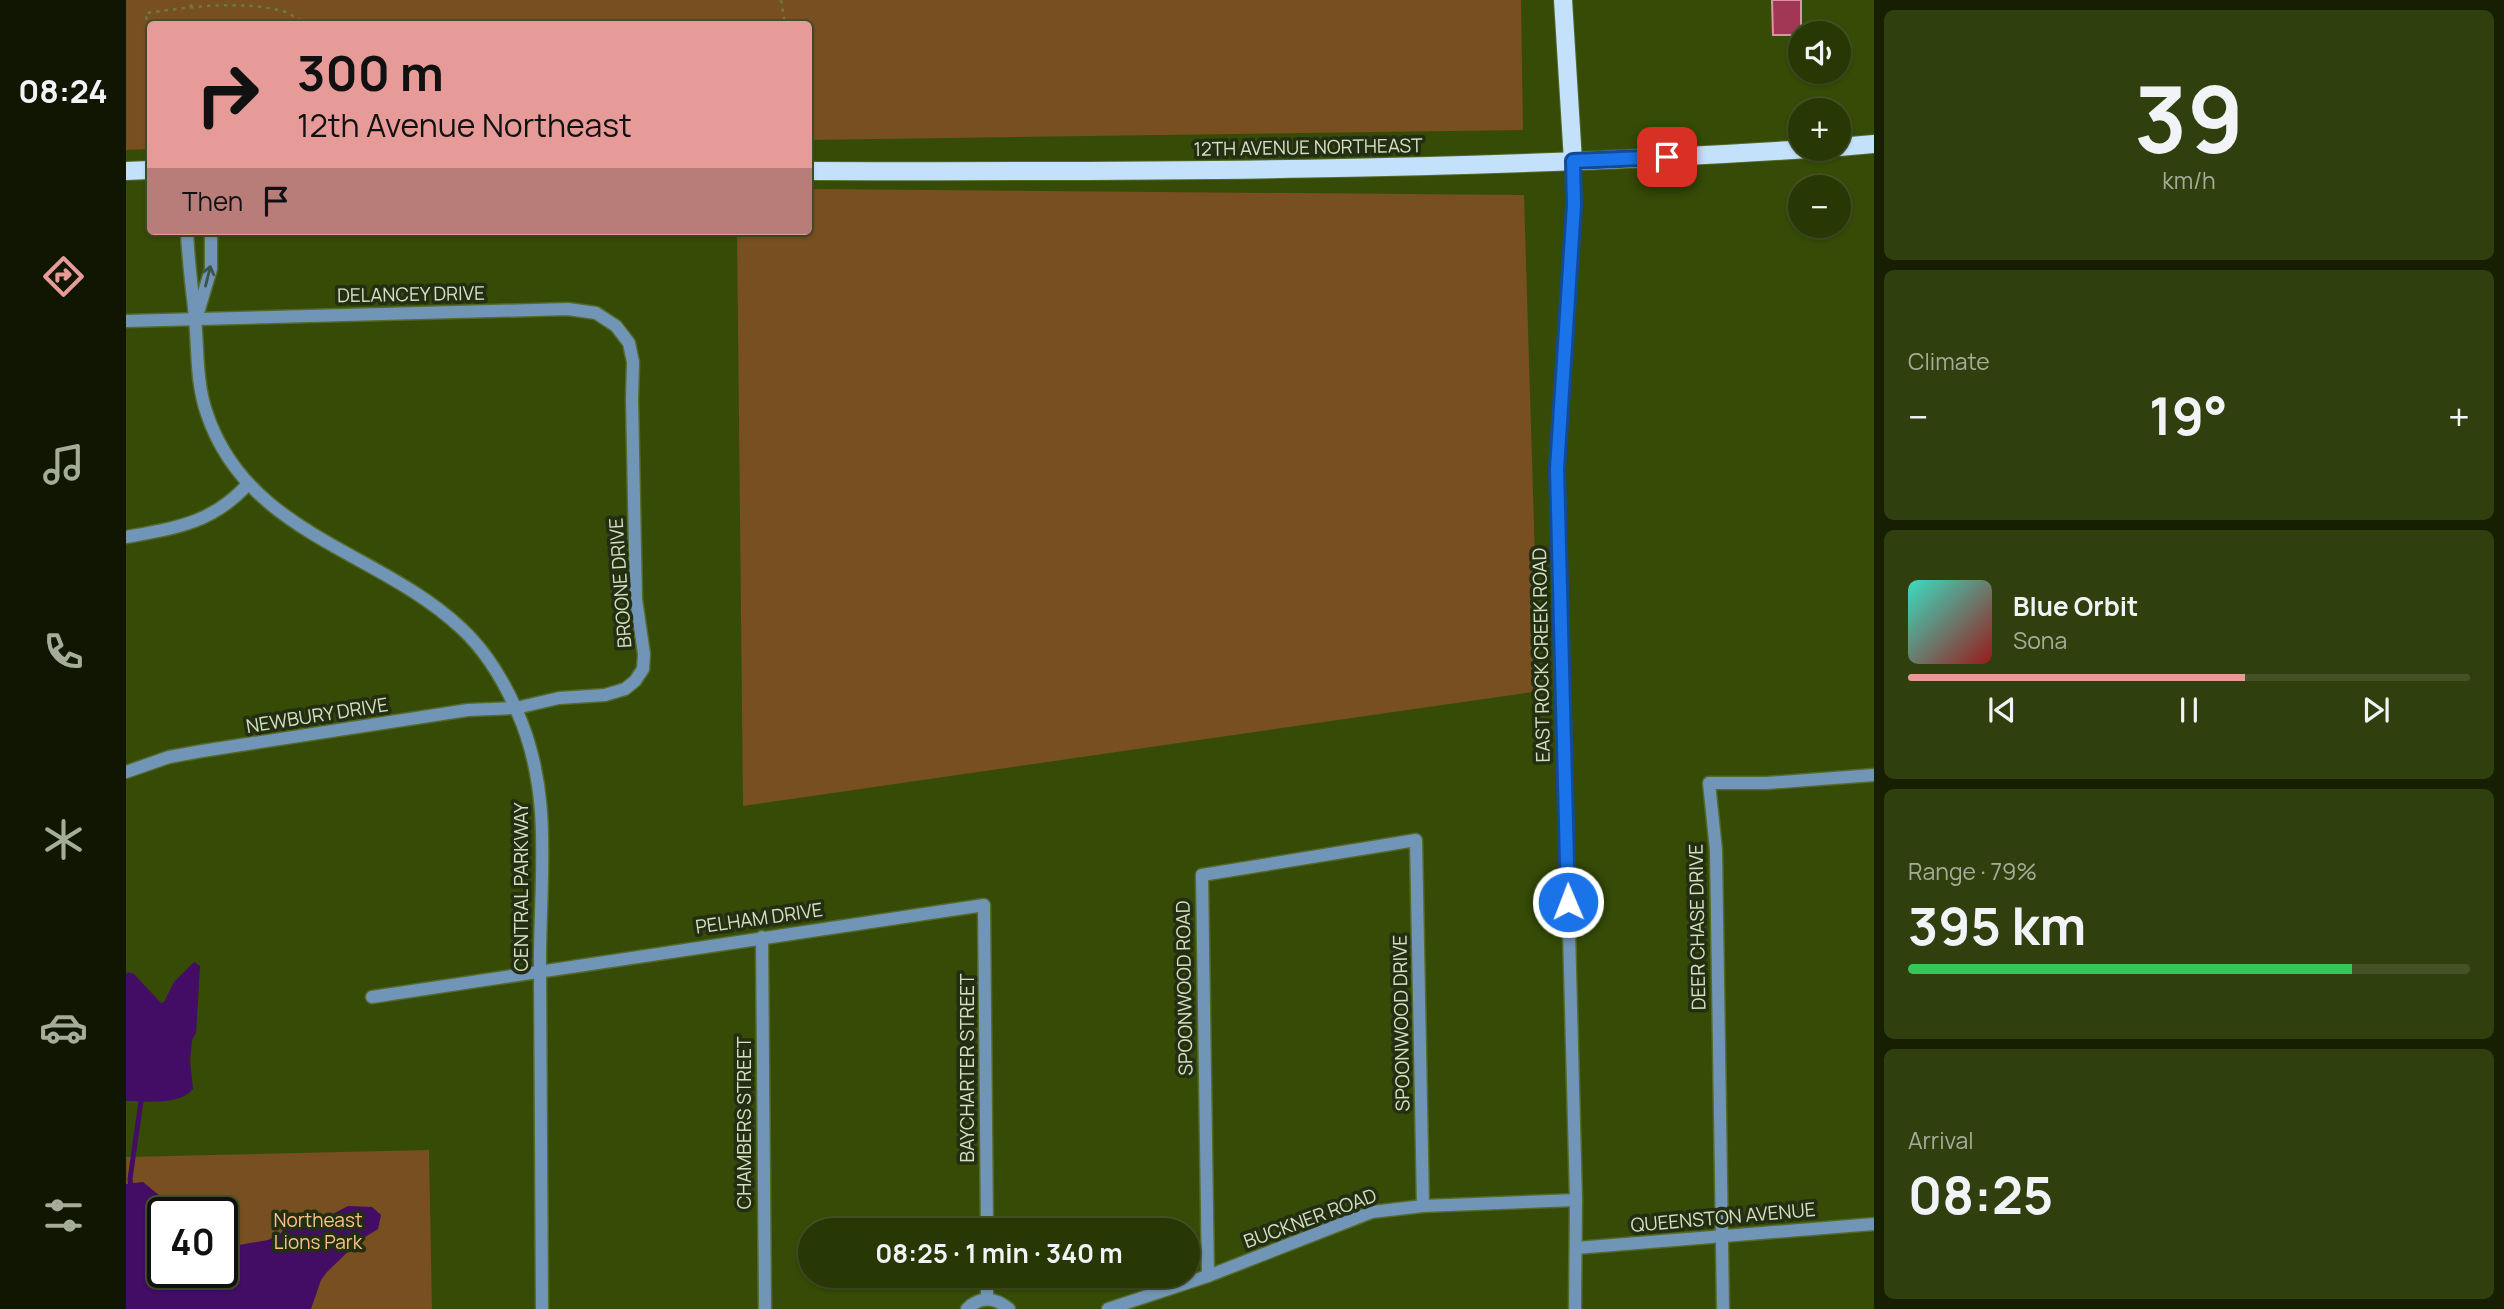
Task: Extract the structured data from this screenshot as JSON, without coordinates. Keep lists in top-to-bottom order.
{
  "streets": {
    "main road": ["12TH AVENUE NORTHEAST", "EAST ROCK CREEK ROAD"],
    "street": [
      "DELANCEY DRIVE",
      "BROONE DRIVE",
      "NEWBURY DRIVE",
      "CENTRAL PARKWAY",
      "PELHAM DRIVE",
      "DEER CHASE DRIVE",
      "SPOONWOOD ROAD",
      "SPOONWOOD DRIVE",
      "BAYCHARTER STREET",
      "CHAMBERS STREET",
      "QUEENSTON AVENUE",
      "BUCKNER ROAD"
    ]
  },
  "crossings": [
    ["12TH AVENUE NORTHEAST", "EAST ROCK CREEK ROAD"],
    ["DELANCEY DRIVE", "BROONE DRIVE"],
    ["DELANCEY DRIVE", "CENTRAL PARKWAY"],
    ["BROONE DRIVE", "NEWBURY DRIVE"],
    ["BROONE DRIVE", "CENTRAL PARKWAY"],
    ["EAST ROCK CREEK ROAD", "QUEENSTON AVENUE"],
    ["EAST ROCK CREEK ROAD", "BUCKNER ROAD"],
    ["NEWBURY DRIVE", "CENTRAL PARKWAY"],
    ["CENTRAL PARKWAY", "PELHAM DRIVE"],
    ["PELHAM DRIVE", "BAYCHARTER STREET"],
    ["PELHAM DRIVE", "CHAMBERS STREET"],
    ["DEER CHASE DRIVE", "QUEENSTON AVENUE"],
    ["SPOONWOOD ROAD", "SPOONWOOD DRIVE"],
    ["SPOONWOOD ROAD", "BUCKNER ROAD"],
    ["SPOONWOOD DRIVE", "BUCKNER ROAD"]
  ],
  "parks": ["Northeast Lions Park"],
  "page": {
    "tabs": "08:24",
    "tile": [
      ["39", "km/h"],
      "Climate",
      ["Range · 79%", "395 km"],
      ["Arrival", "08:25"]
    ],
    "map_buttons": ["+", "−"],
    "turn": ["300 m", "12th Avenue Northeast"],
    "then": "Then",
    "heat": ["−", "19°", "+"],
    "song": ["Blue Orbit", "Sona"],
    "limit": "40",
    "trip": "08:25 · 1 min · 340 m"
  }
}
